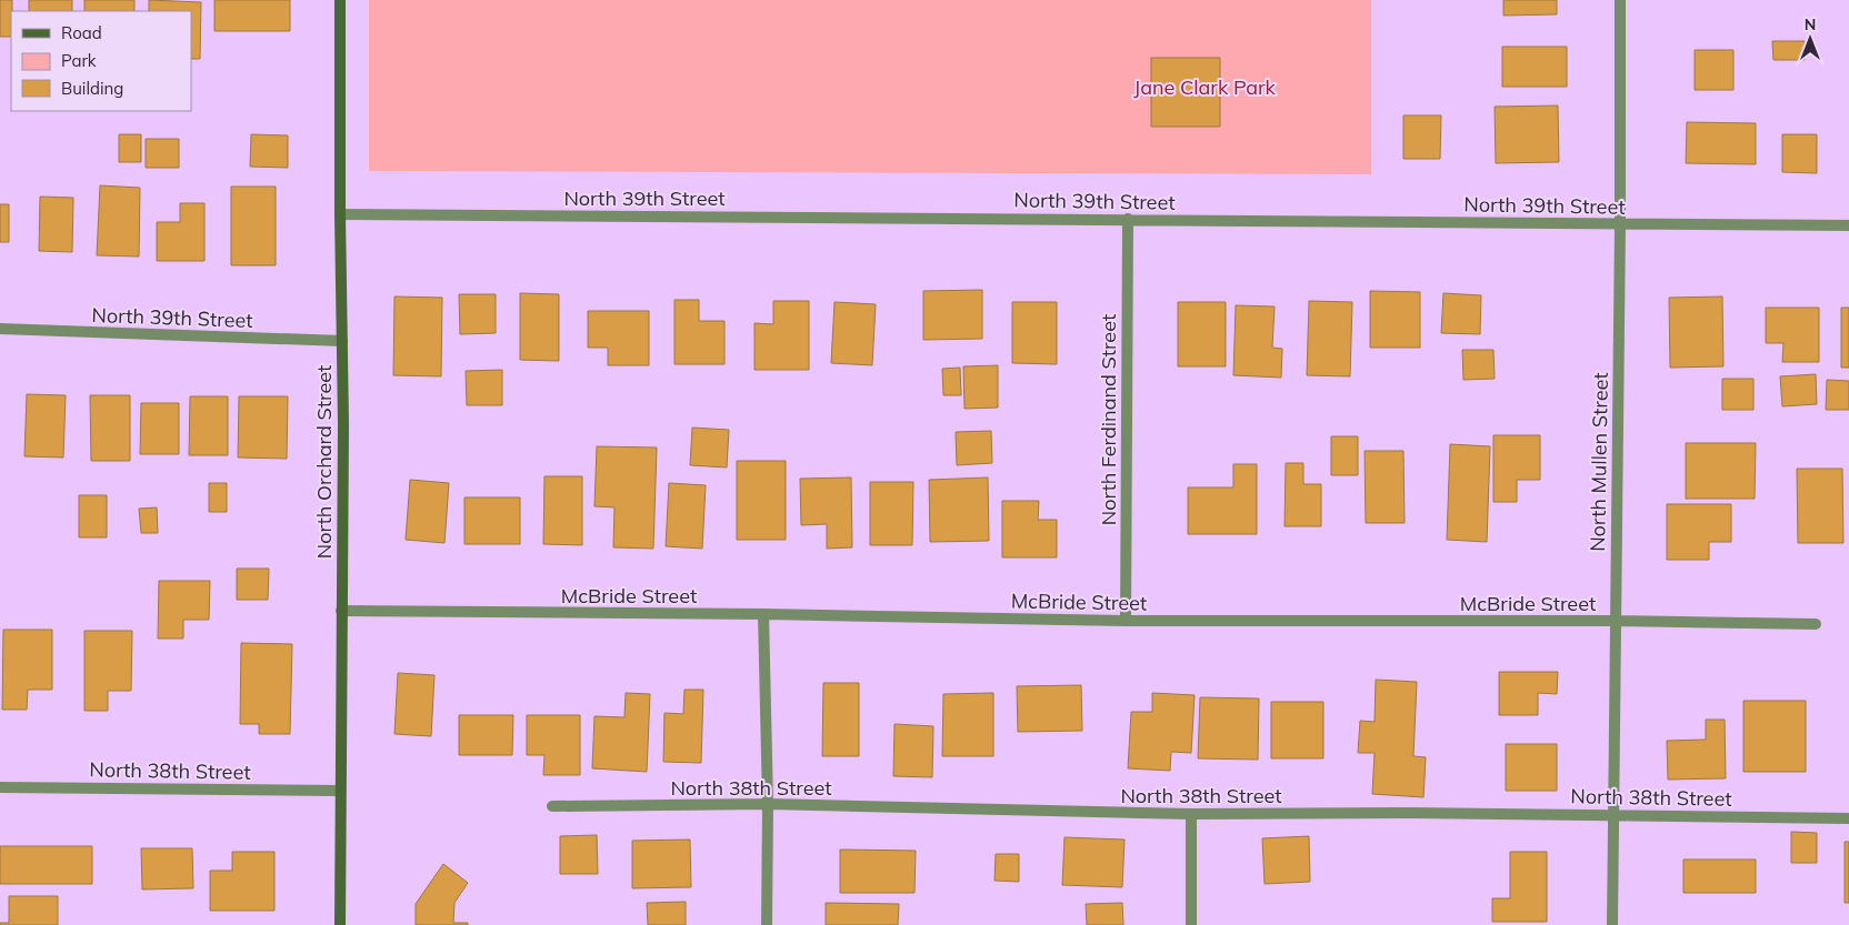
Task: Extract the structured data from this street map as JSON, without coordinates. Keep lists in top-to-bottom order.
{
  "streets": {
    "street": [
      "North 39th Street",
      "North Ferdinand Street",
      "North Orchard Street",
      "North Mullen Street",
      "McBride Street",
      "North 38th Street"
    ]
  },
  "crossings": [
    ["North 39th Street", "North Ferdinand Street"],
    ["North 39th Street", "North Orchard Street"],
    ["North 39th Street", "North Mullen Street"],
    ["North Ferdinand Street", "McBride Street"],
    ["North Orchard Street", "McBride Street"],
    ["North Orchard Street", "North 38th Street"],
    ["North Mullen Street", "McBride Street"],
    ["North Mullen Street", "North 38th Street"]
  ],
  "parks": ["Jane Clark Park"],
  "legend": ["Road", "Park", "Building"],
  "north": "top"
}
